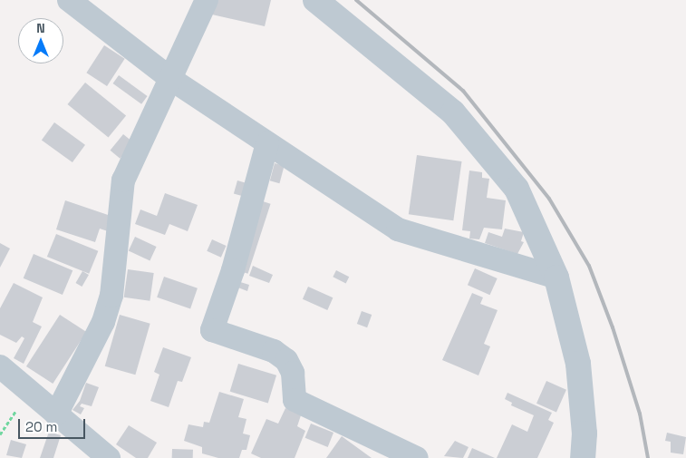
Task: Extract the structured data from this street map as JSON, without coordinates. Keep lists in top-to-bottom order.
{
  "scale_bar": "20 m",
  "north": "top"
}
